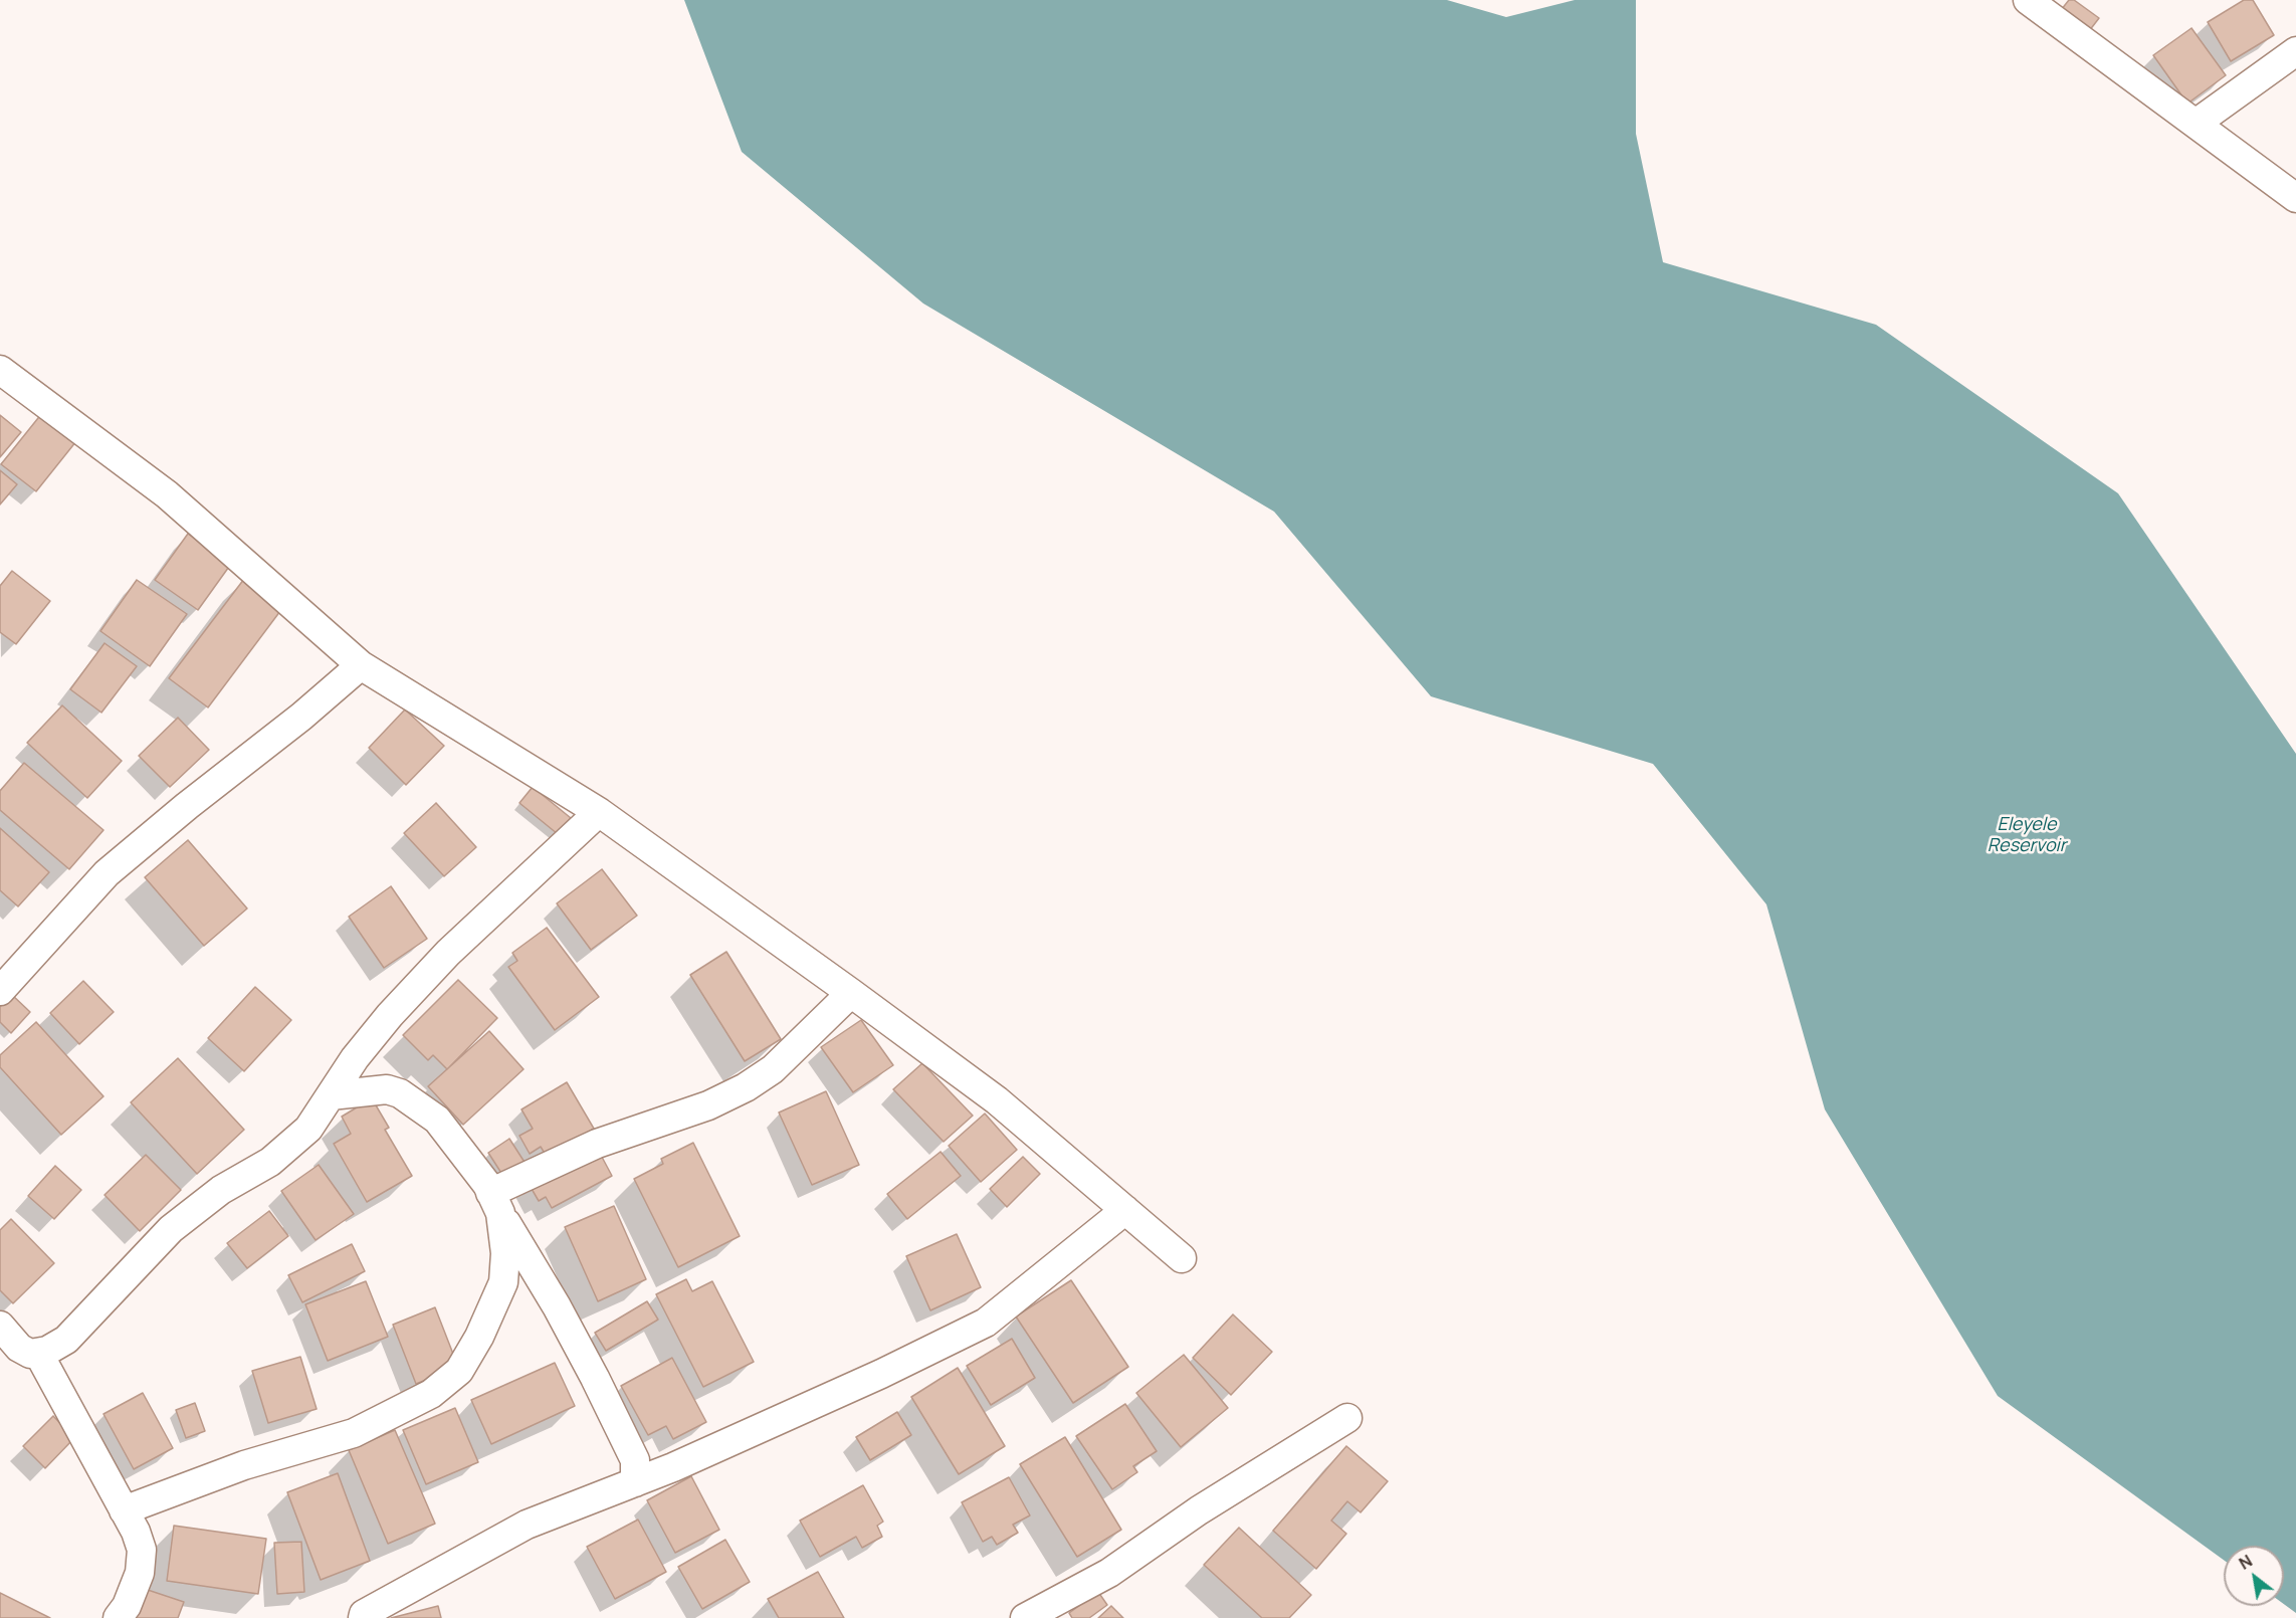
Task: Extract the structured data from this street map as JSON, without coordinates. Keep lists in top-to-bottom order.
{
  "water": ["Eleyele Reservoir"],
  "north": "top left"
}
